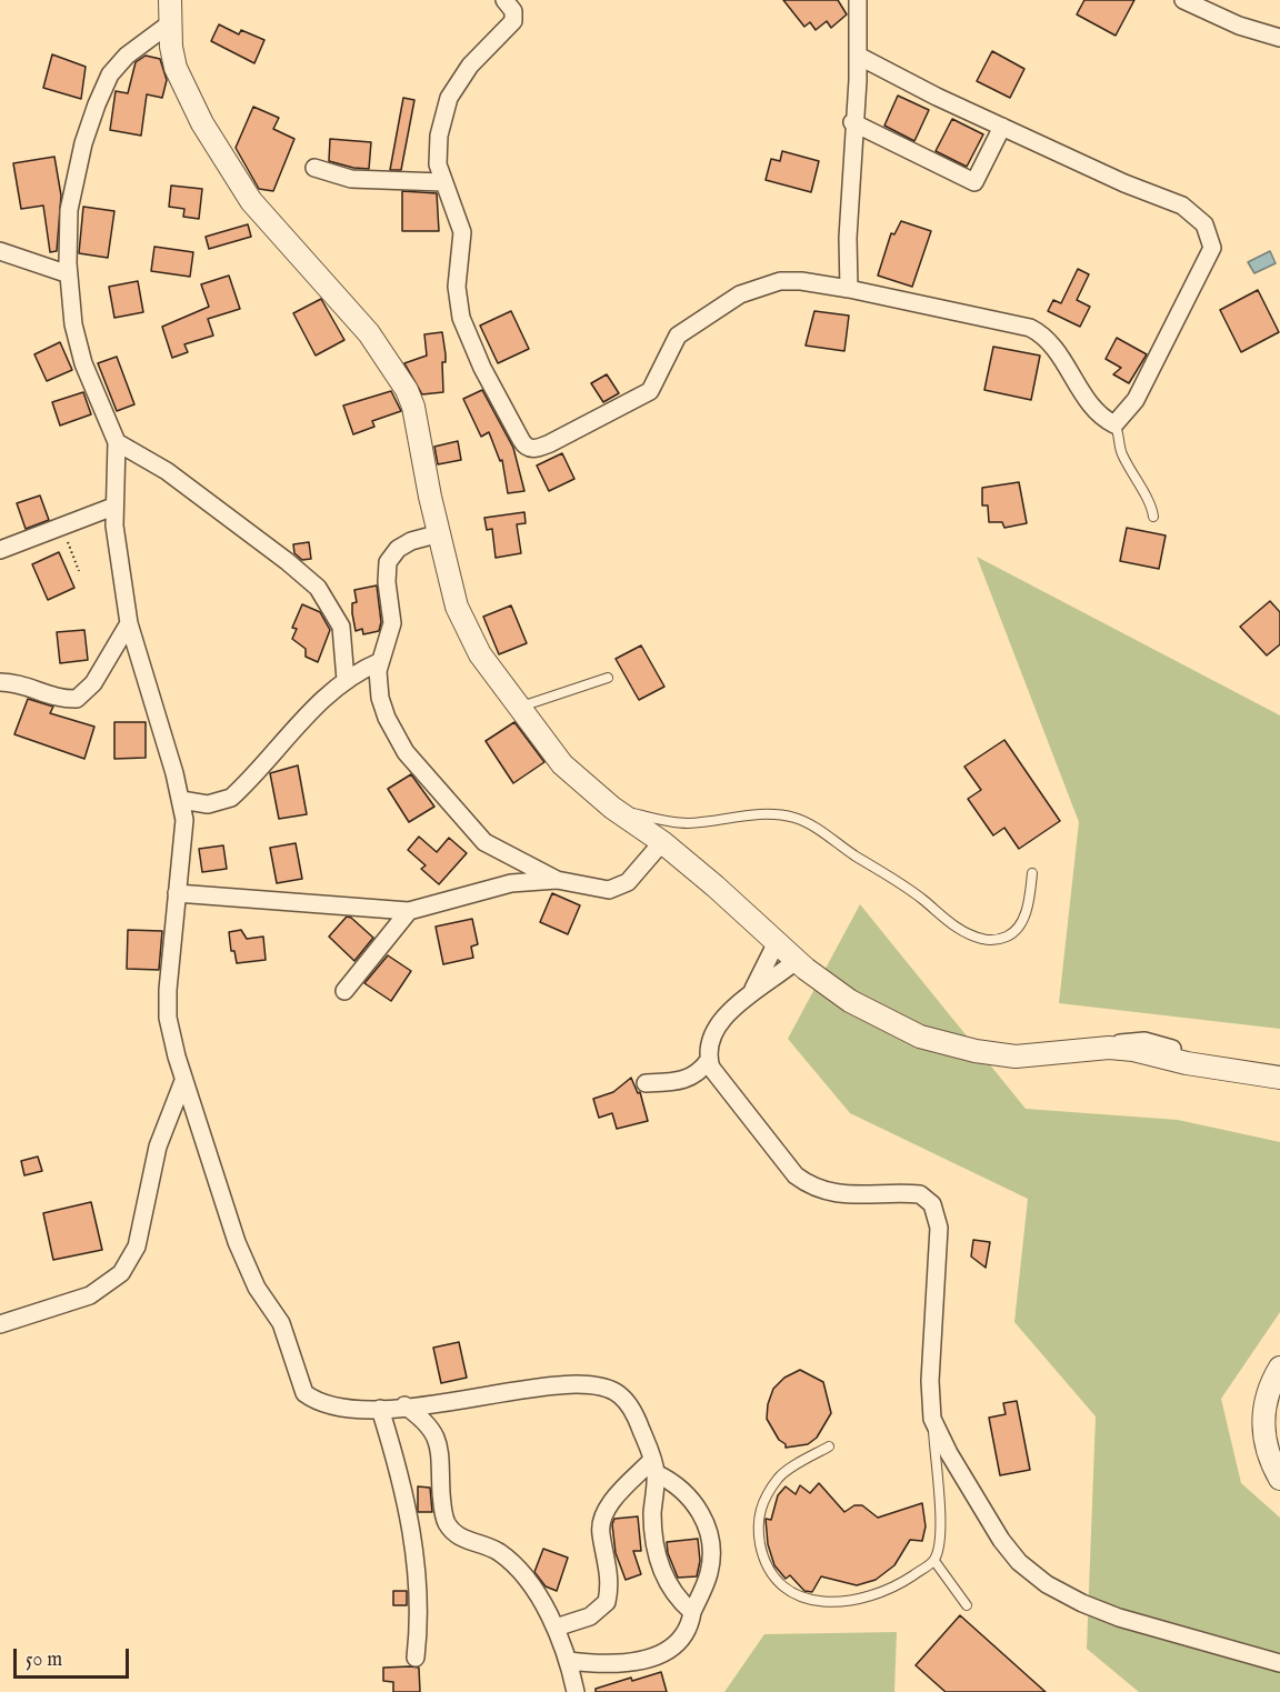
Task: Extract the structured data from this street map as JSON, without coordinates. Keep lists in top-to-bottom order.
{
  "scale_bar": "50 m"
}
